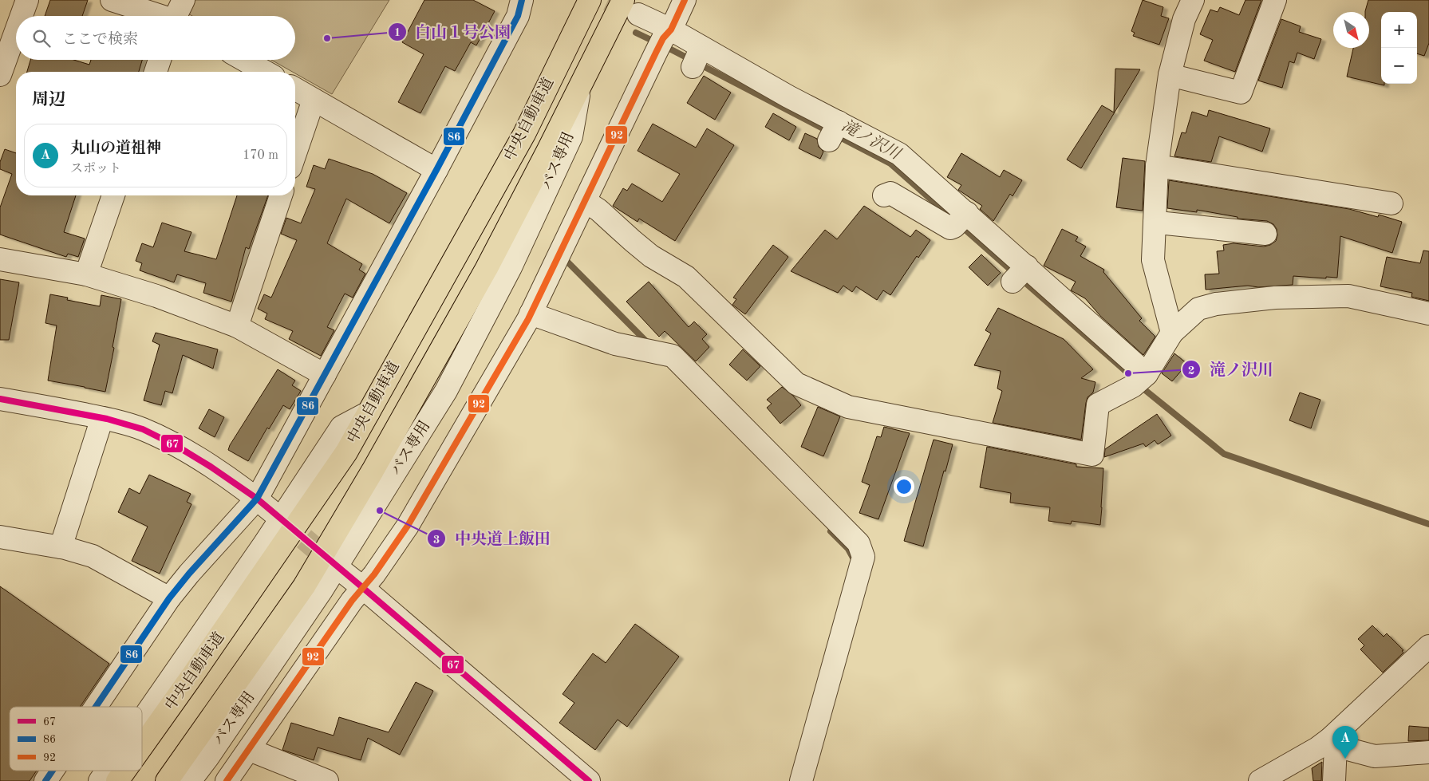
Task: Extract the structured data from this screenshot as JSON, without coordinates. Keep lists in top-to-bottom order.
{
  "streets": {
    "highway": ["中央自動車道"],
    "street": ["バス専用"]
  },
  "crossings": [
    ["中央自動車道", "バス専用"]
  ],
  "water": ["滝ノ沢川"],
  "places": ["白山１号公園", "滝ノ沢川", "中央道上飯田"],
  "lines": ["transit line 86", "transit line 92", "transit line 67"],
  "legend": ["67", "86", "92"],
  "north": "bottom right",
  "page": {
    "map_buttons": ["+", "−"],
    "search": "ここで検索",
    "heading": "周辺",
    "list": [
      {
        "mark": "A",
        "name": "丸山の道祖神",
        "note": "スポット",
        "value": "170 m"
      }
    ],
    "pins": "A"
  }
}
